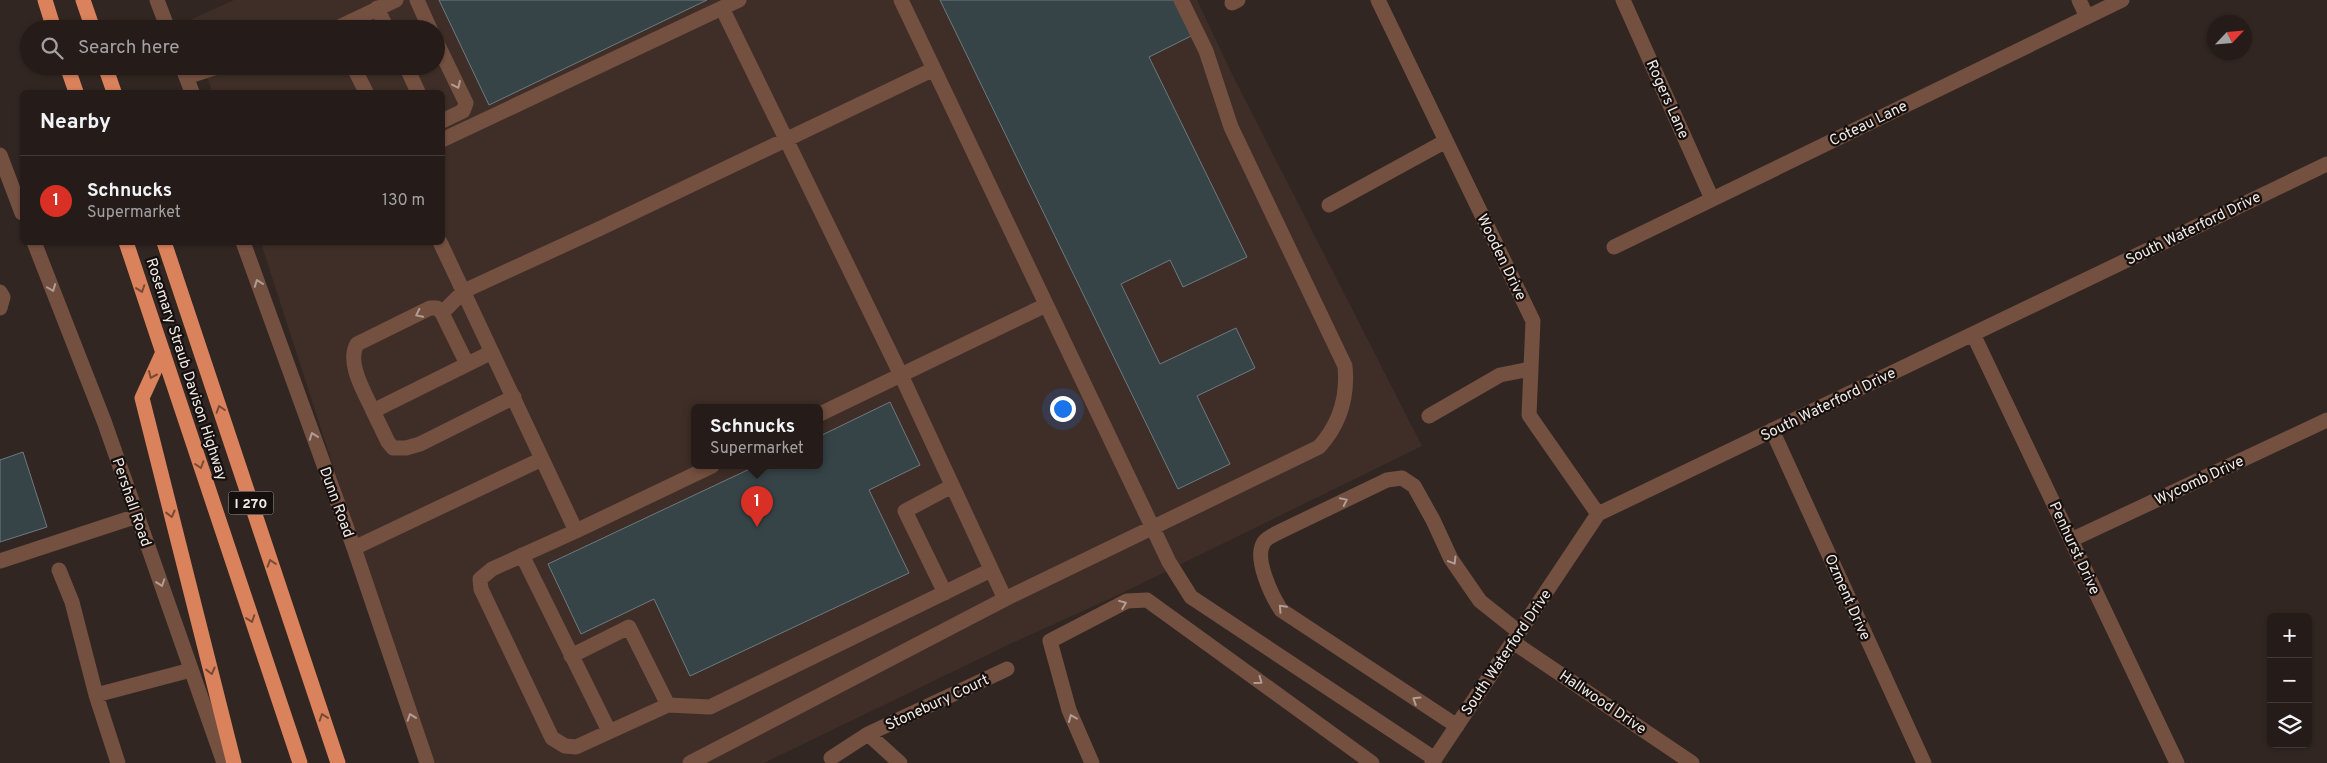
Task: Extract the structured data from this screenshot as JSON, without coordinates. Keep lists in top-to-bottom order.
{
  "streets": {
    "highway": ["Rosemary Straub Davison Highway", "I 270"],
    "street": [
      "Rogers Lane",
      "Coteau Lane",
      "South Waterford Drive",
      "Wooden Drive",
      "Wycomb Drive",
      "Pershall Road",
      "Dunn Road",
      "Penhurst Drive",
      "Ozment Drive",
      "Stonebury Court",
      "Hallwood Drive"
    ]
  },
  "crossings": [
    ["Rogers Lane", "Coteau Lane"],
    ["South Waterford Drive", "Wooden Drive"],
    ["South Waterford Drive", "Penhurst Drive"],
    ["South Waterford Drive", "Ozment Drive"],
    ["South Waterford Drive", "Hallwood Drive"],
    ["Wycomb Drive", "Penhurst Drive"]
  ],
  "one_way": ["Dunn Road"],
  "north": "top right",
  "page": {
    "search": "Search here",
    "heading": "Nearby",
    "list": [
      {
        "mark": "1",
        "name": "Schnucks",
        "note": "Supermarket",
        "value": "130 m"
      }
    ],
    "popup": ["Schnucks", "Supermarket"],
    "pins": "1",
    "map_buttons": ["+", "−"]
  }
}
